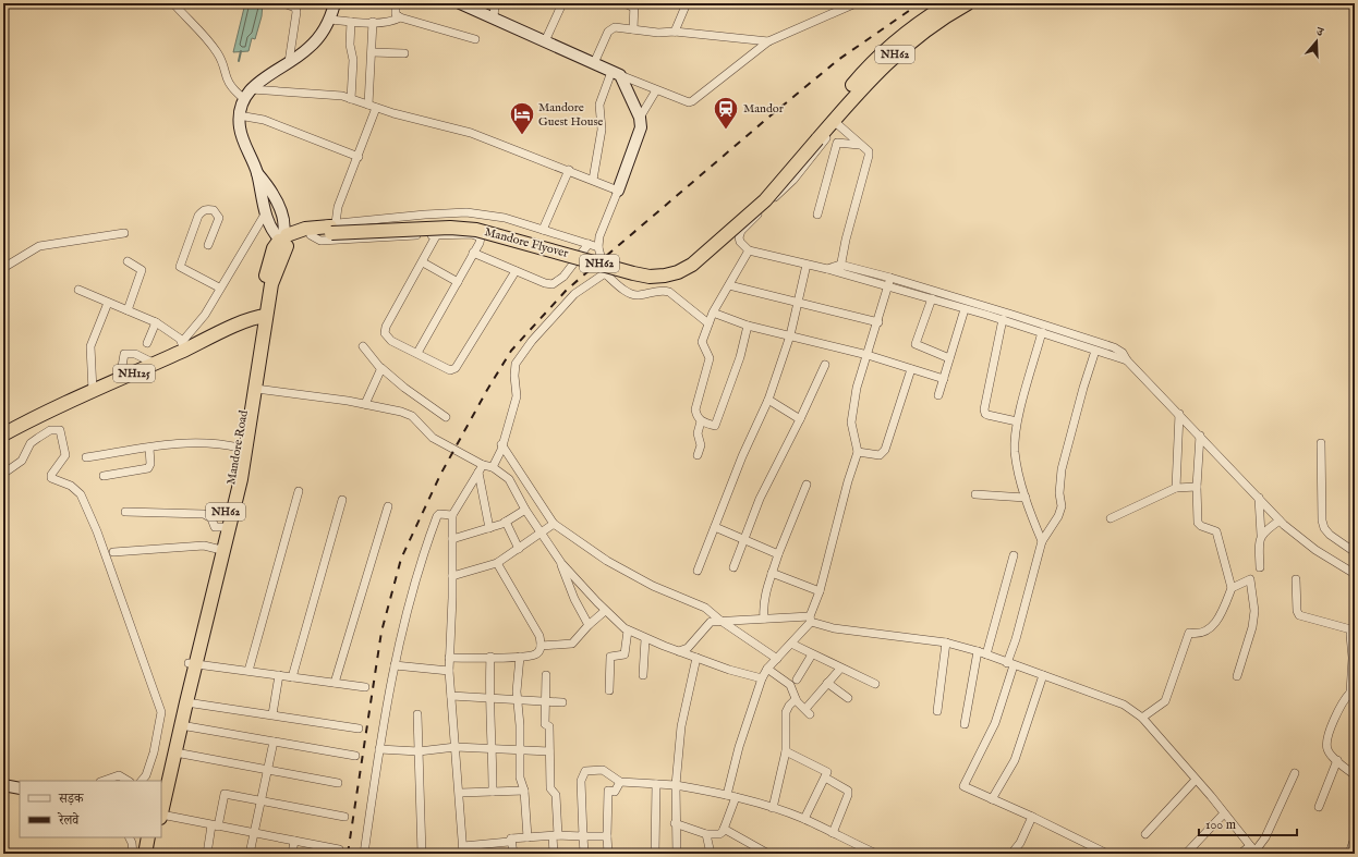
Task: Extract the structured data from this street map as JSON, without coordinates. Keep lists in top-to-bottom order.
{
  "streets": {
    "highway": [
      "NH62",
      "Mandore Flyover",
      "NH125",
      "Mandore Road"
    ]
  },
  "crossings": [
    ["NH62", "Mandore Flyover"],
    ["NH62", "NH125"],
    ["NH62", "Mandore Road"],
    ["NH125", "Mandore Road"]
  ],
  "places": {
    "station": ["Mandor"],
    "hotel": ["Mandore Guest House"]
  },
  "legend": ["सड़क", "रेलवे"],
  "scale_bar": "100 m",
  "north": "top"
}
